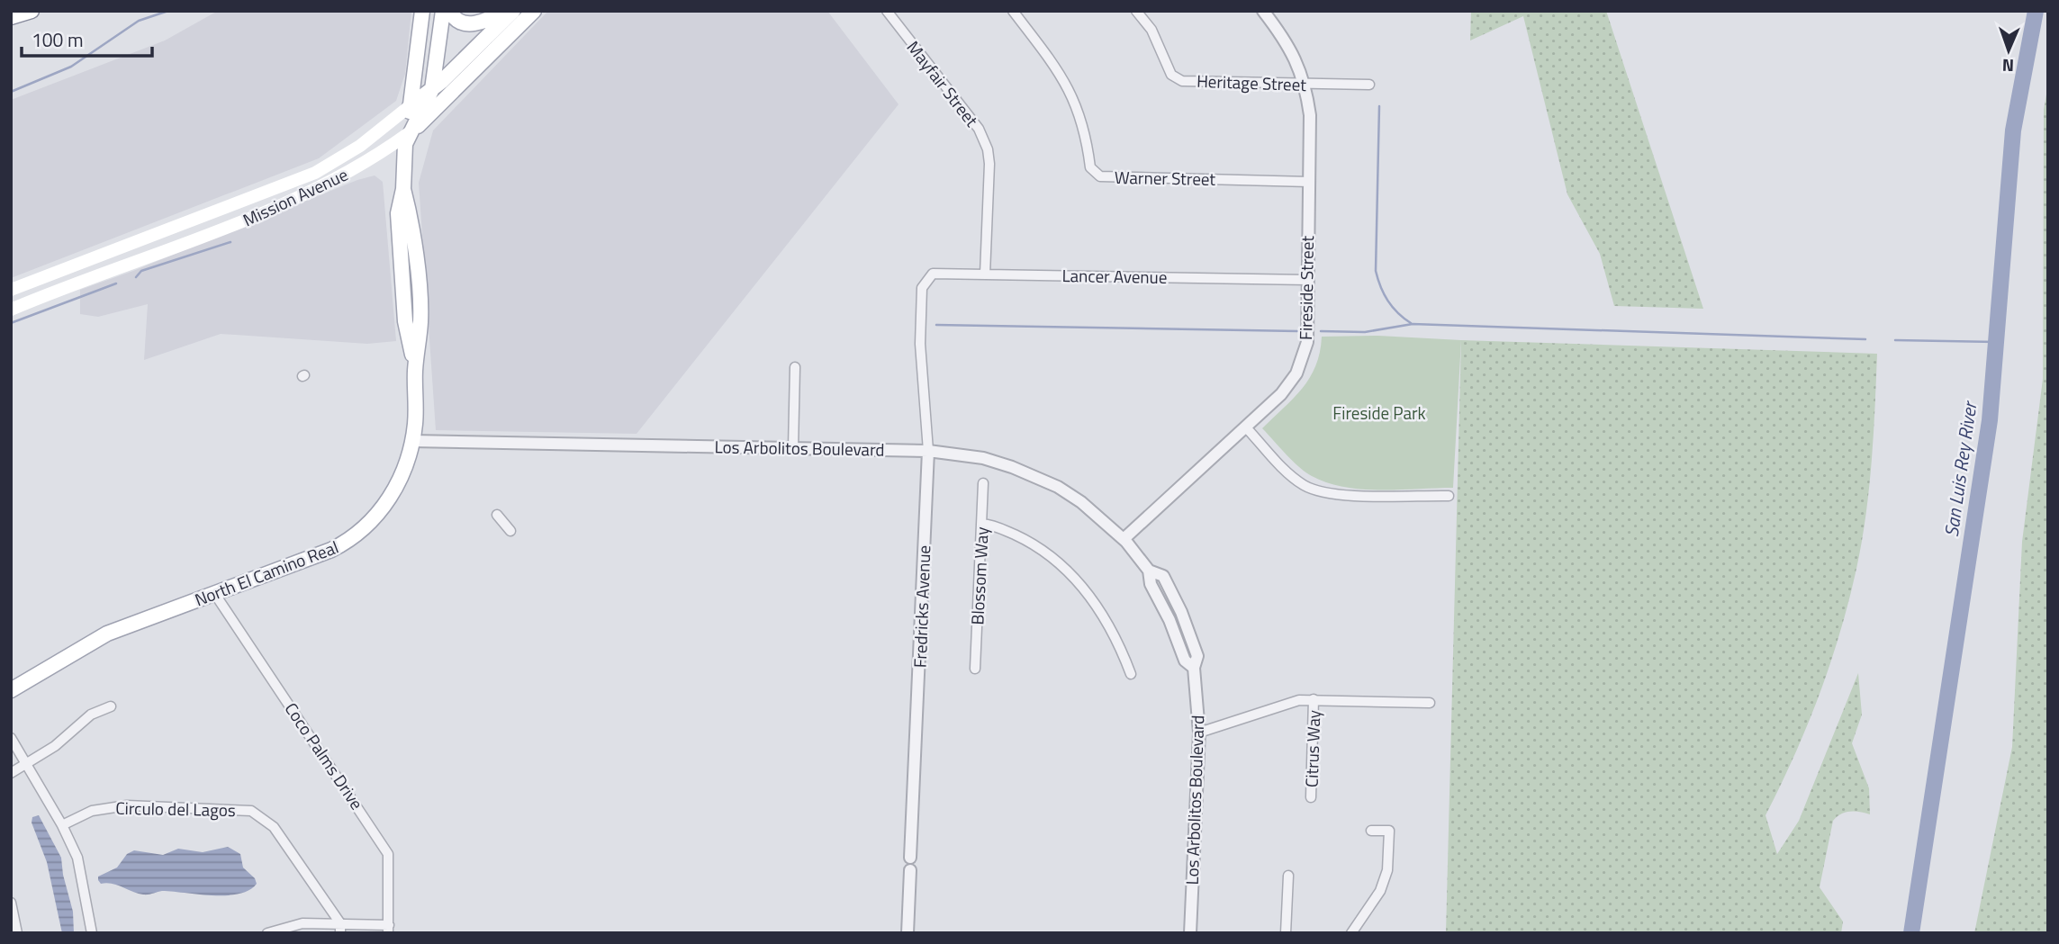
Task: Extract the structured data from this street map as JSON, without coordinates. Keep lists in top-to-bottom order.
{
  "streets": {
    "main road": ["Mission Avenue", "North El Camino Real"],
    "street": [
      "Heritage Street",
      "Mayfair Street",
      "Warner Street",
      "Lancer Avenue",
      "Fireside Street",
      "Los Arbolitos Boulevard",
      "Blossom Way",
      "Fredricks Avenue",
      "Citrus Way",
      "Coco Palms Drive",
      "Circulo del Lagos"
    ]
  },
  "crossings": [
    ["Heritage Street", "Fireside Street"],
    ["Mayfair Street", "Lancer Avenue"],
    ["Warner Street", "Fireside Street"],
    ["Mission Avenue", "North El Camino Real"],
    ["Lancer Avenue", "Fireside Street"],
    ["Lancer Avenue", "Fredricks Avenue"],
    ["Fireside Street", "Los Arbolitos Boulevard"],
    ["Los Arbolitos Boulevard", "North El Camino Real"],
    ["Los Arbolitos Boulevard", "Fredricks Avenue"],
    ["North El Camino Real", "Coco Palms Drive"]
  ],
  "water": ["San Luis Rey River"],
  "parks": ["Fireside Park"],
  "scale_bar": "100 m",
  "north": "bottom"
}
